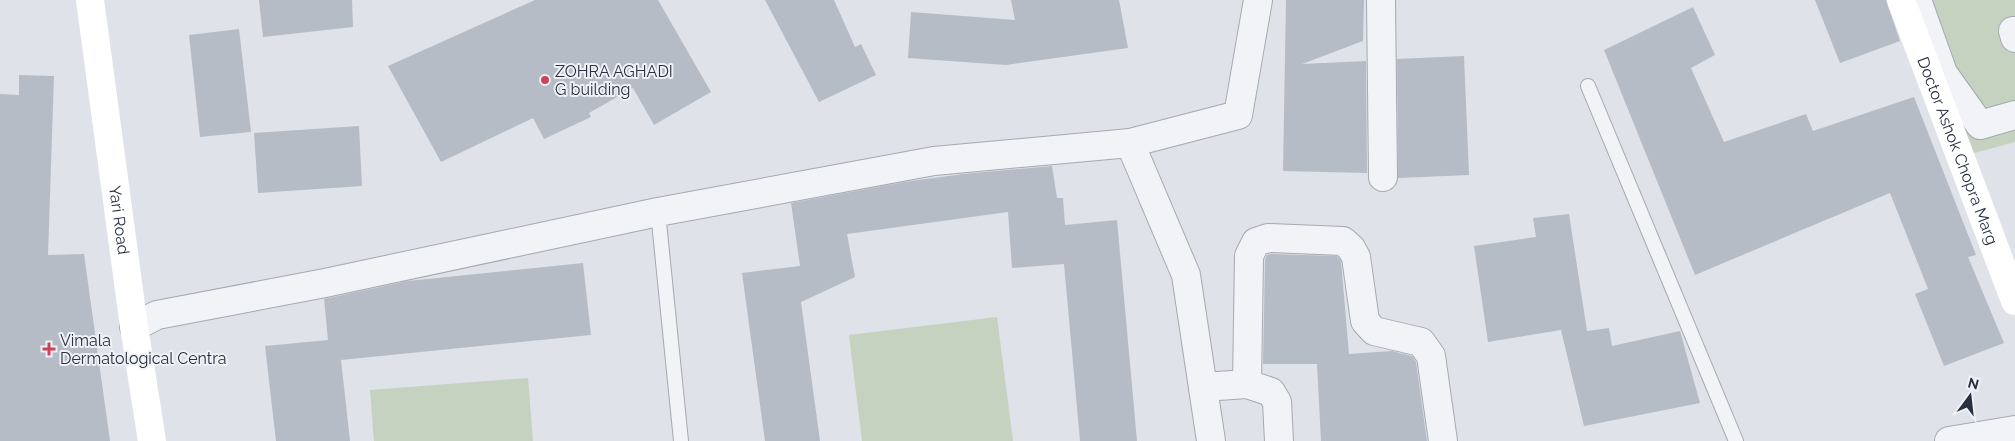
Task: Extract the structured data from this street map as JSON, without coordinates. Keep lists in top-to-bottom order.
{
  "streets": {
    "street": ["Doctor Ashok Chopra Marg", "Yari Road"]
  },
  "places": {
    "other": ["ZOHRA AGHADI G building"],
    "health": ["Vimala Dermatological Centra"]
  },
  "north": "top"
}
